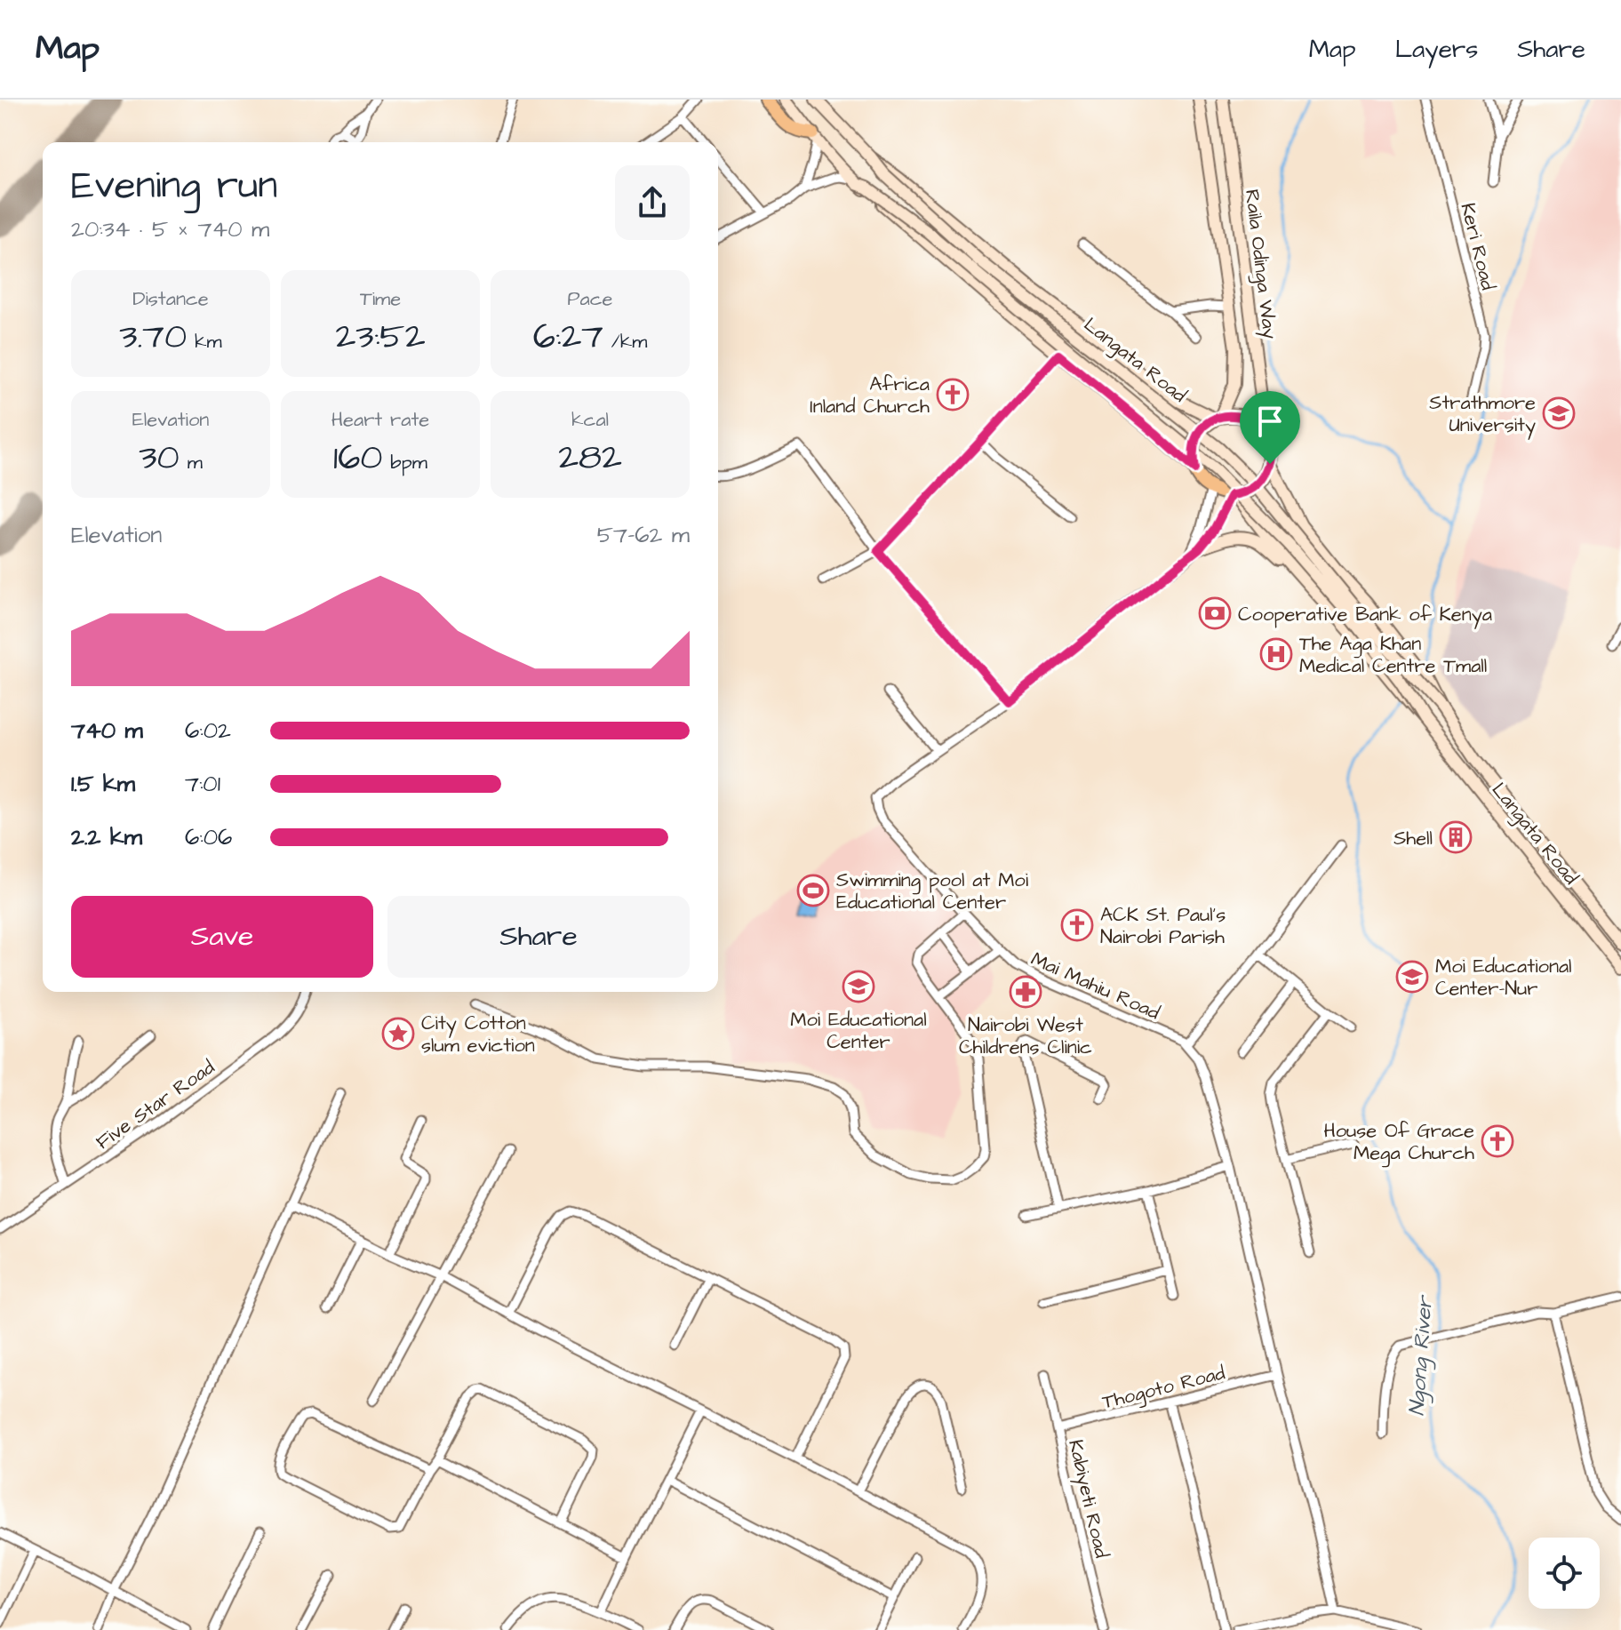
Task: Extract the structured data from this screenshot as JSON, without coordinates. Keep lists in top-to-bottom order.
{
  "streets": {
    "main road": ["Raila Odinga Way", "Langata Road"],
    "street": [
      "Keri Road",
      "Mai Mahiu Road",
      "Five Star Road",
      "Thogoto Road",
      "Kabiyeti Road"
    ]
  },
  "crossings": [
    ["Raila Odinga Way", "Langata Road"],
    ["Raila Odinga Way", "Mai Mahiu Road"],
    ["Langata Road", "Mai Mahiu Road"],
    ["Thogoto Road", "Kabiyeti Road"]
  ],
  "water": ["Ngong River"],
  "places": {
    "church": ["Africa Inland Church", "ACK St. Paul's Nairobi Parish", "House Of Grace Mega Church"],
    "school or university": ["Strathmore University", "Moi Educational Center-Nur", "Moi Educational Center"],
    "bank": ["Cooperative Bank of Kenya"],
    "hospital": ["The Aga Khan Medical Centre Tmall"],
    "building": ["Shell"],
    "sports": ["Swimming pool at Moi Educational Center"],
    "pharmacy": ["Nairobi West Childrens Clinic"],
    "place": ["City Cotton slum eviction"]
  },
  "page": {
    "header": "Map",
    "nav": ["Map", "Layers", "Share"],
    "heading": ["Evening run", "20:34 · 5 × 740 m"],
    "stats": [
      ["Distance", "3.70 km"],
      ["Time", "23:52"],
      ["Pace", "6:27 /km"],
      ["Elevation", "30 m"],
      ["Heart rate", "160 bpm"],
      ["kcal", "282"]
    ],
    "chart": ["Elevation", "57–62 m"],
    "list": [
      {
        "name": "740 m",
        "note": "6:02"
      },
      {
        "name": "1.5 km",
        "note": "7:01"
      },
      {
        "name": "2.2 km",
        "note": "6:06"
      }
    ],
    "buttons": ["Save", "Share"]
  }
}
